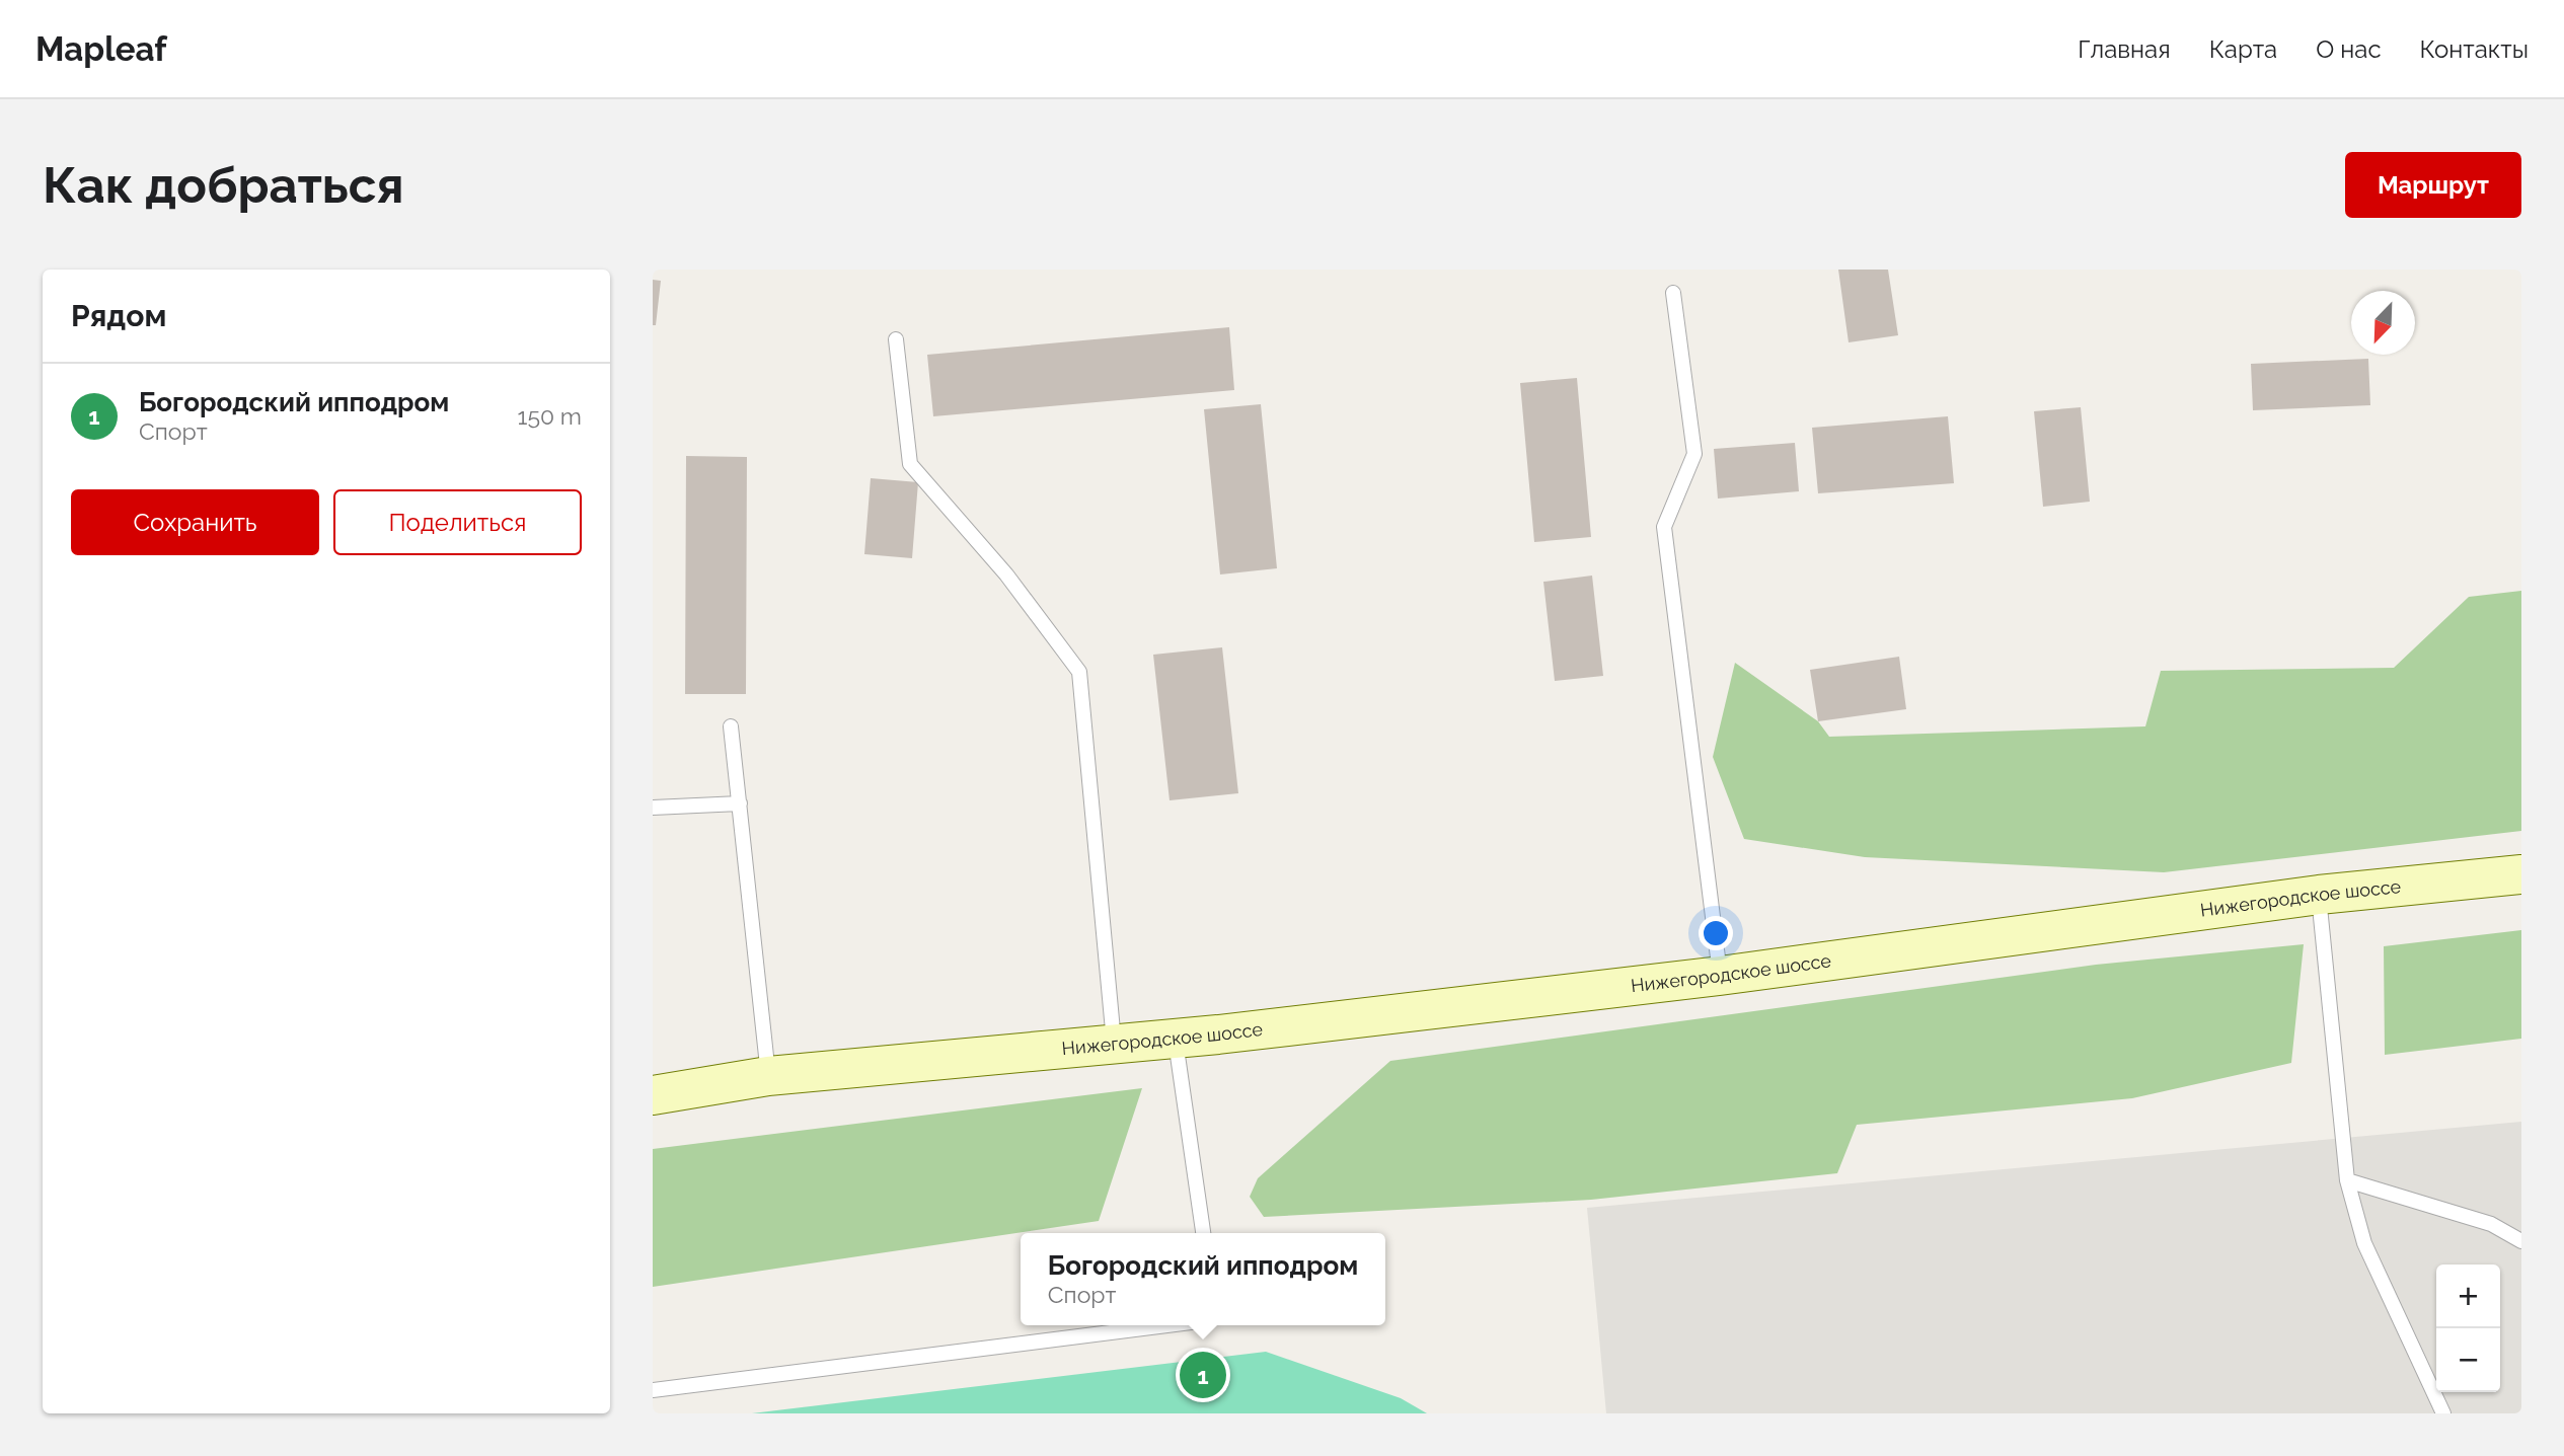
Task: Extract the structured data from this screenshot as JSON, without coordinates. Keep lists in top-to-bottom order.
{
  "streets": {
    "main road": ["Нижегородское шоссе"]
  },
  "north": "bottom left",
  "page": {
    "header": "Mapleaf",
    "nav": [
      "Главная",
      "Карта",
      "О нас",
      "Контакты"
    ],
    "buttons": [
      "Маршрут",
      ["Сохранить", "Поделиться"]
    ],
    "title": "Как добраться",
    "heading": "Рядом",
    "list": [
      {
        "mark": "1",
        "name": "Богородский ипподром",
        "note": "Спорт",
        "value": "150 m"
      }
    ],
    "popup": ["Богородский ипподром", "Спорт"],
    "map_buttons": ["+", "−"],
    "pins": "1"
  }
}
